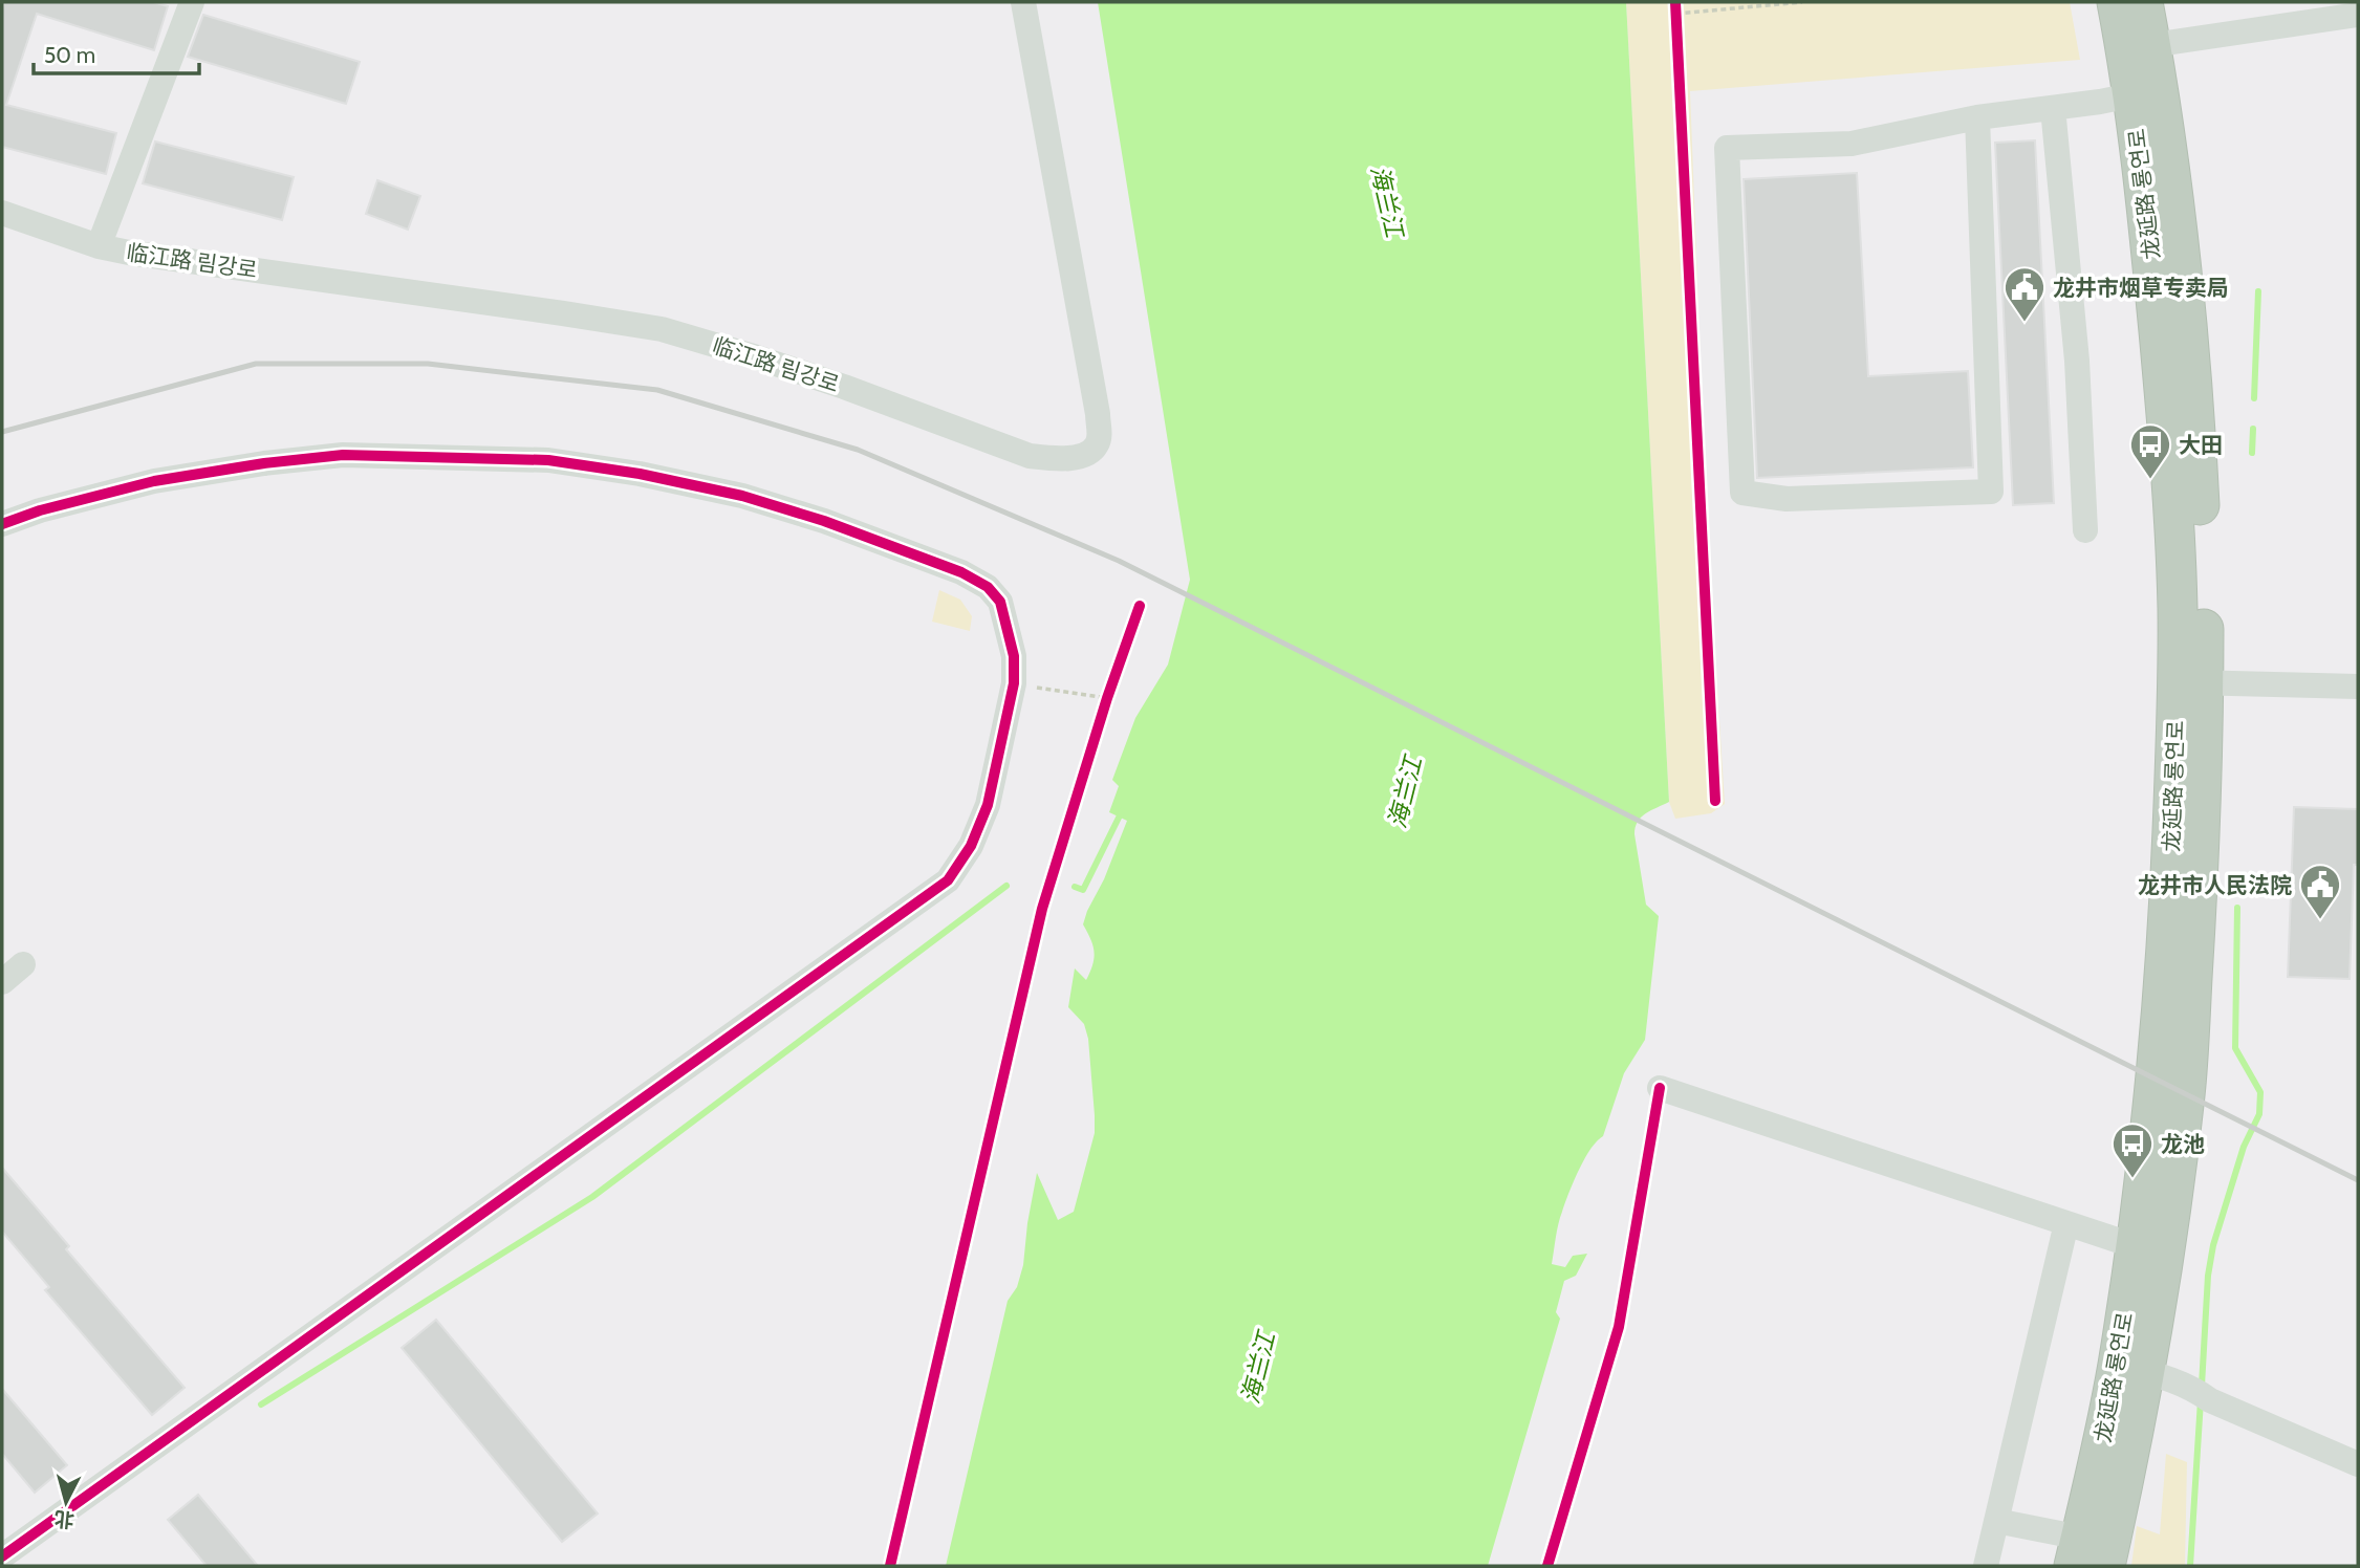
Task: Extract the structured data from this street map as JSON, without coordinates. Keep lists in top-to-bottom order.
{
  "streets": {
    "highway": ["龙延路 룡연로"],
    "street": ["临江路 림강로"]
  },
  "water": ["海兰江"],
  "places": {
    "public building": ["龙井市烟草专卖局", "龙井市人民法院"],
    "bus stop": ["大田", "龙池"]
  },
  "scale_bar": "50 m",
  "north": "bottom"
}
